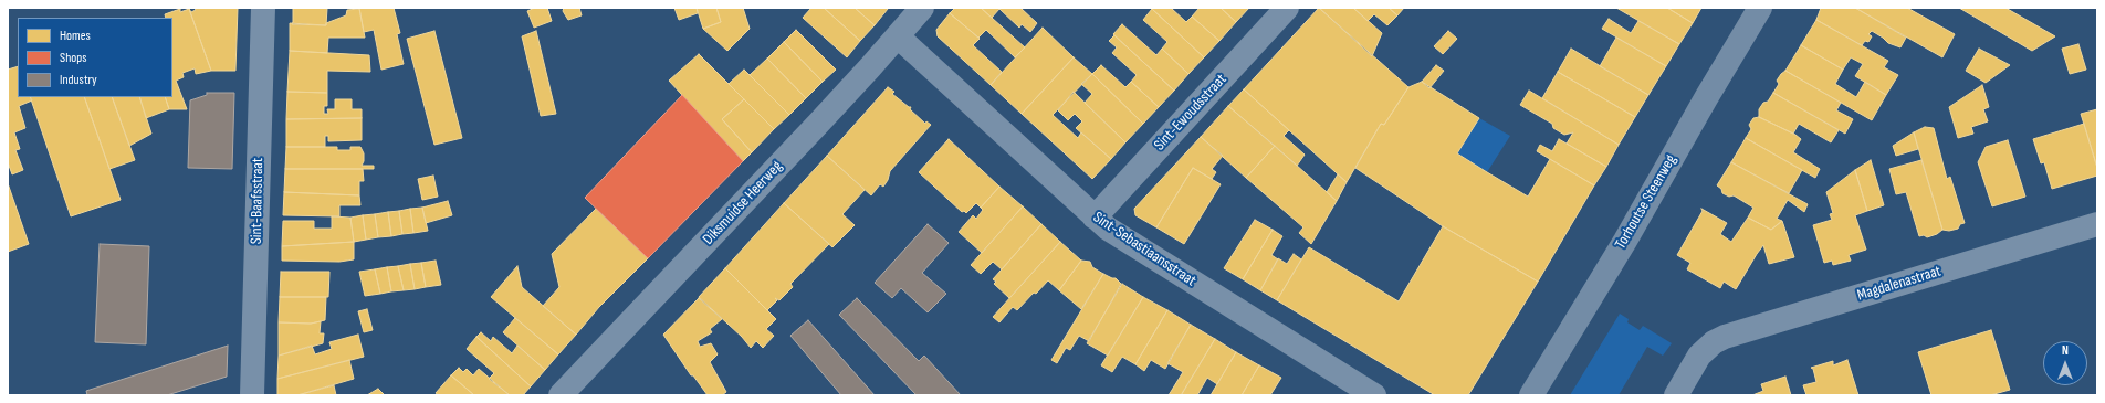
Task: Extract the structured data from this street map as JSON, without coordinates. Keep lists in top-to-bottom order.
{
  "streets": {
    "main road": ["Torhoutse Steenweg"],
    "street": [
      "Sint-Ewoudsstraat",
      "Sint-Baafsstraat",
      "Diksmuidse Heerweg",
      "Sint-Sebastiaansstraat",
      "Magdalenastraat"
    ]
  },
  "crossings": [
    ["Sint-Ewoudsstraat", "Sint-Sebastiaansstraat"],
    ["Diksmuidse Heerweg", "Sint-Sebastiaansstraat"]
  ],
  "legend": ["Homes", "Shops", "Industry"],
  "north": "top"
}
